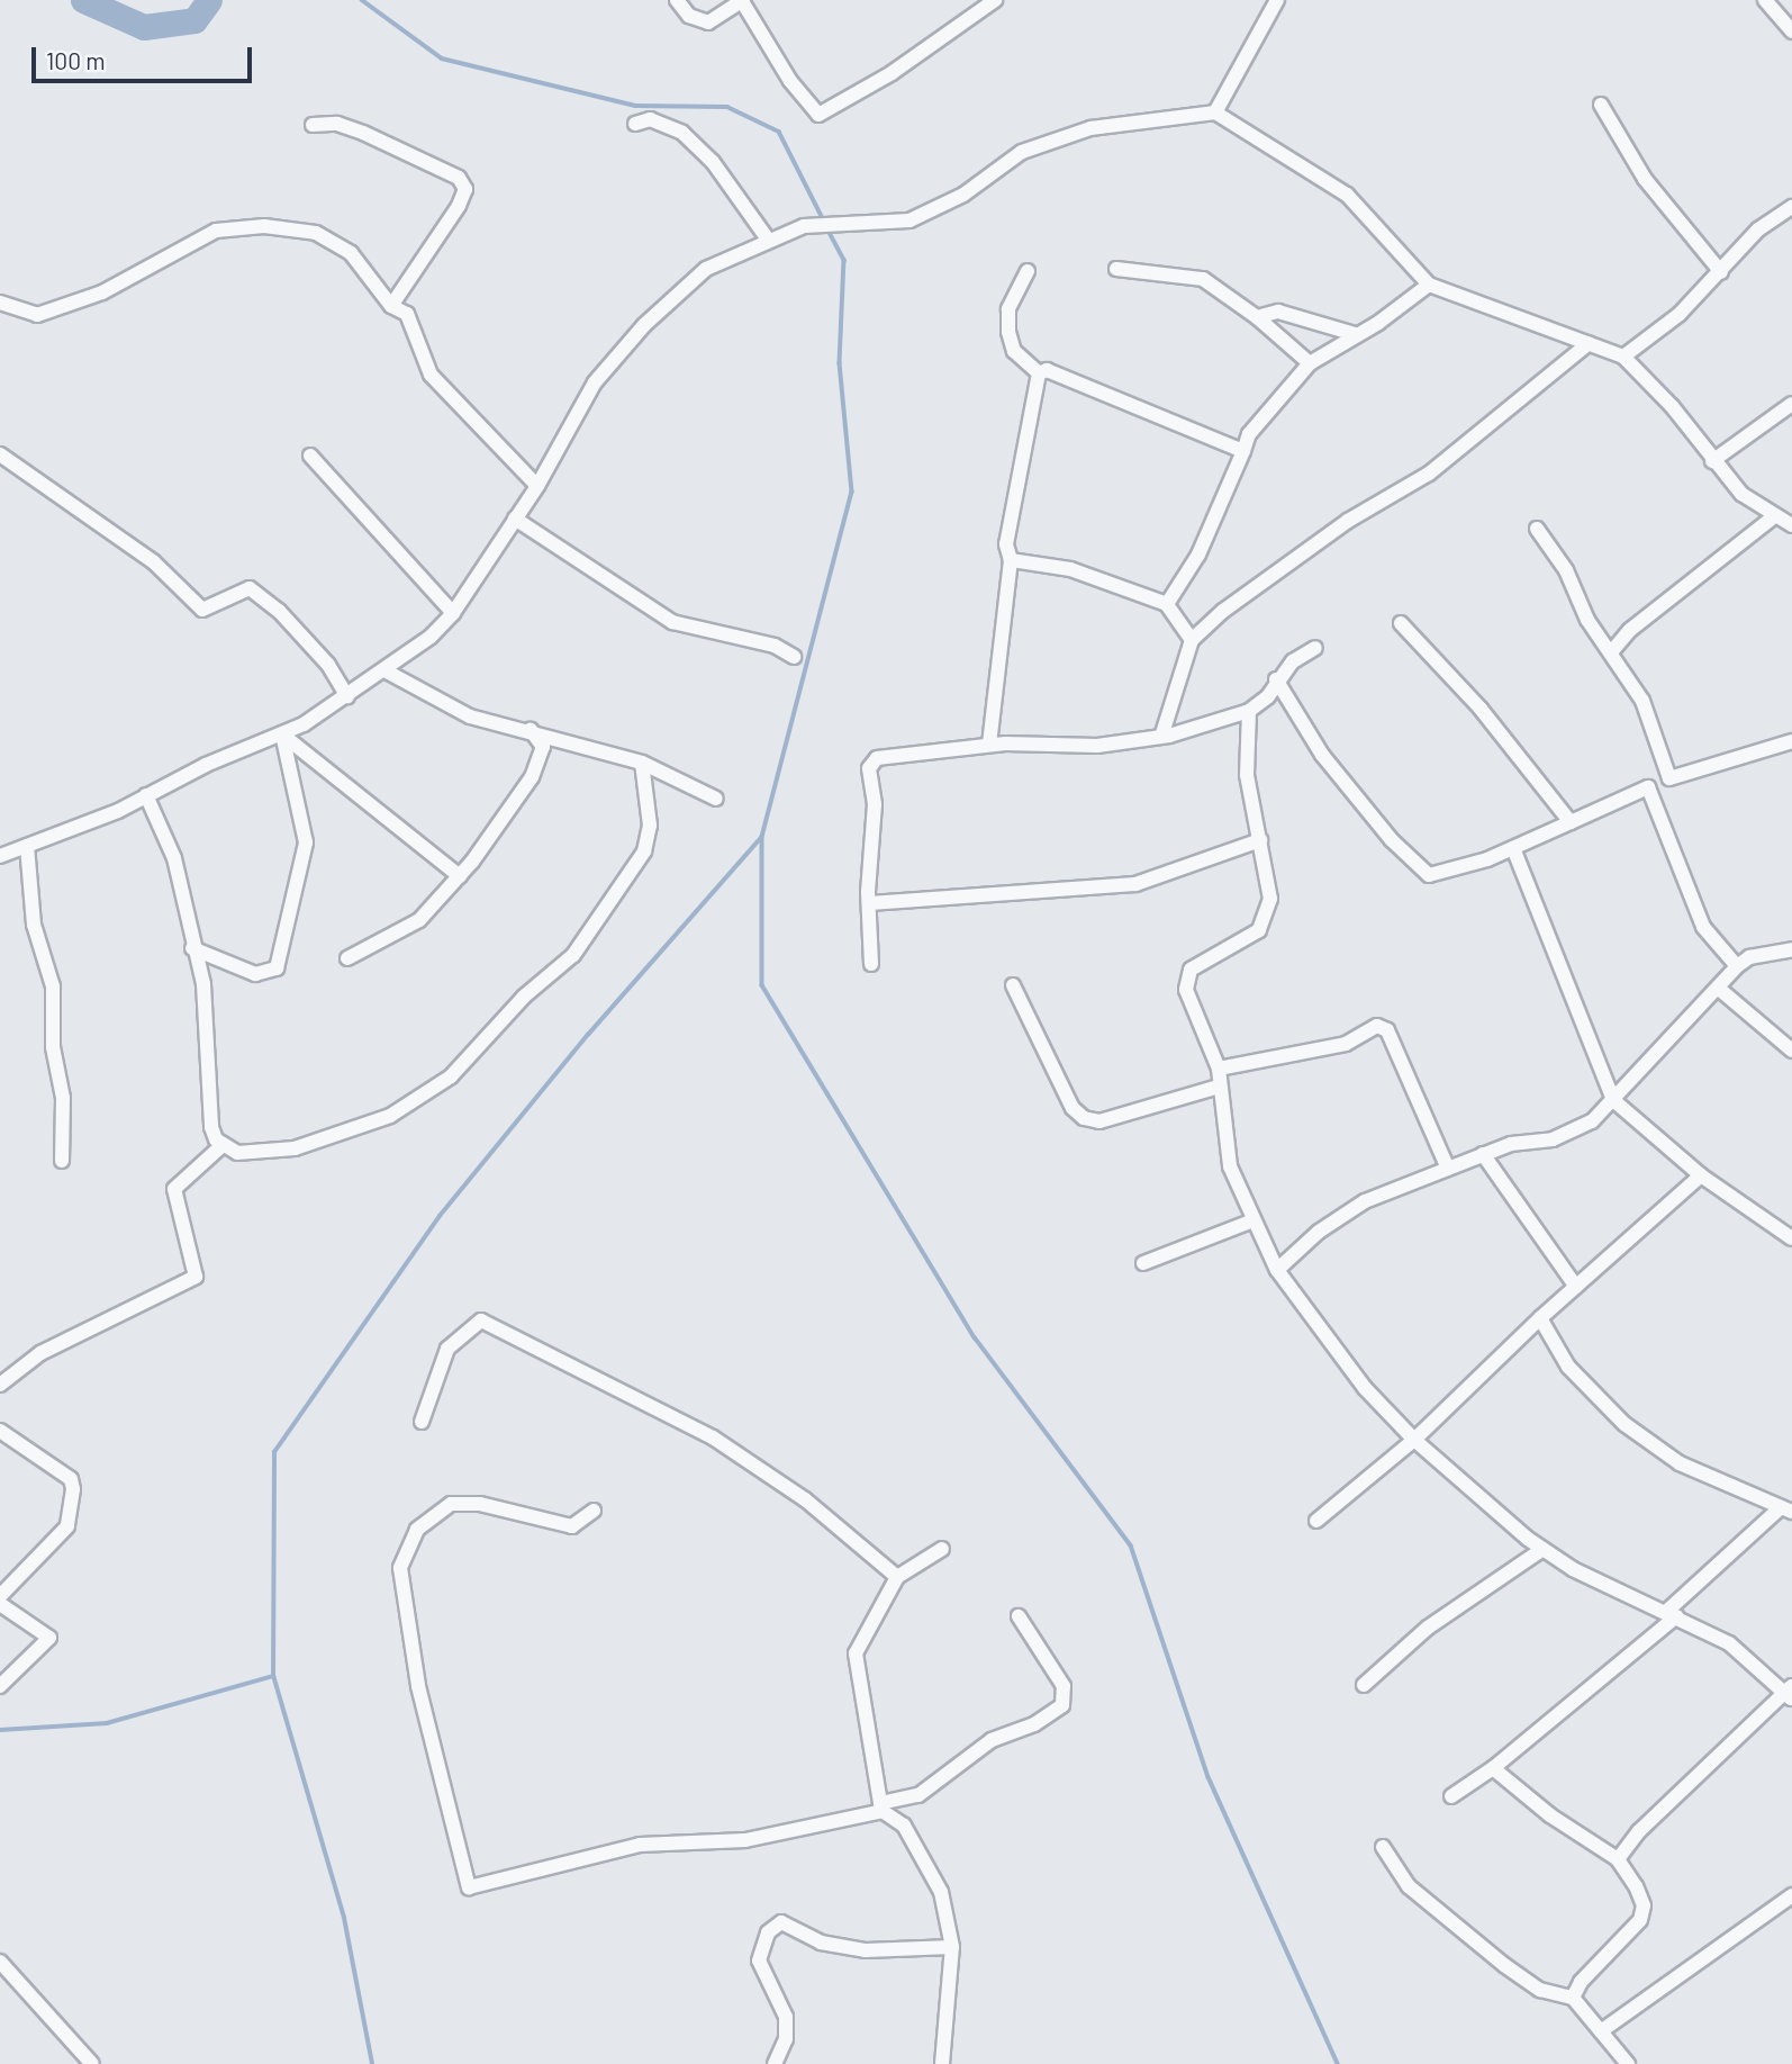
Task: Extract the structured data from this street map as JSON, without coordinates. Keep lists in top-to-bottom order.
{
  "scale_bar": "100 m"
}
